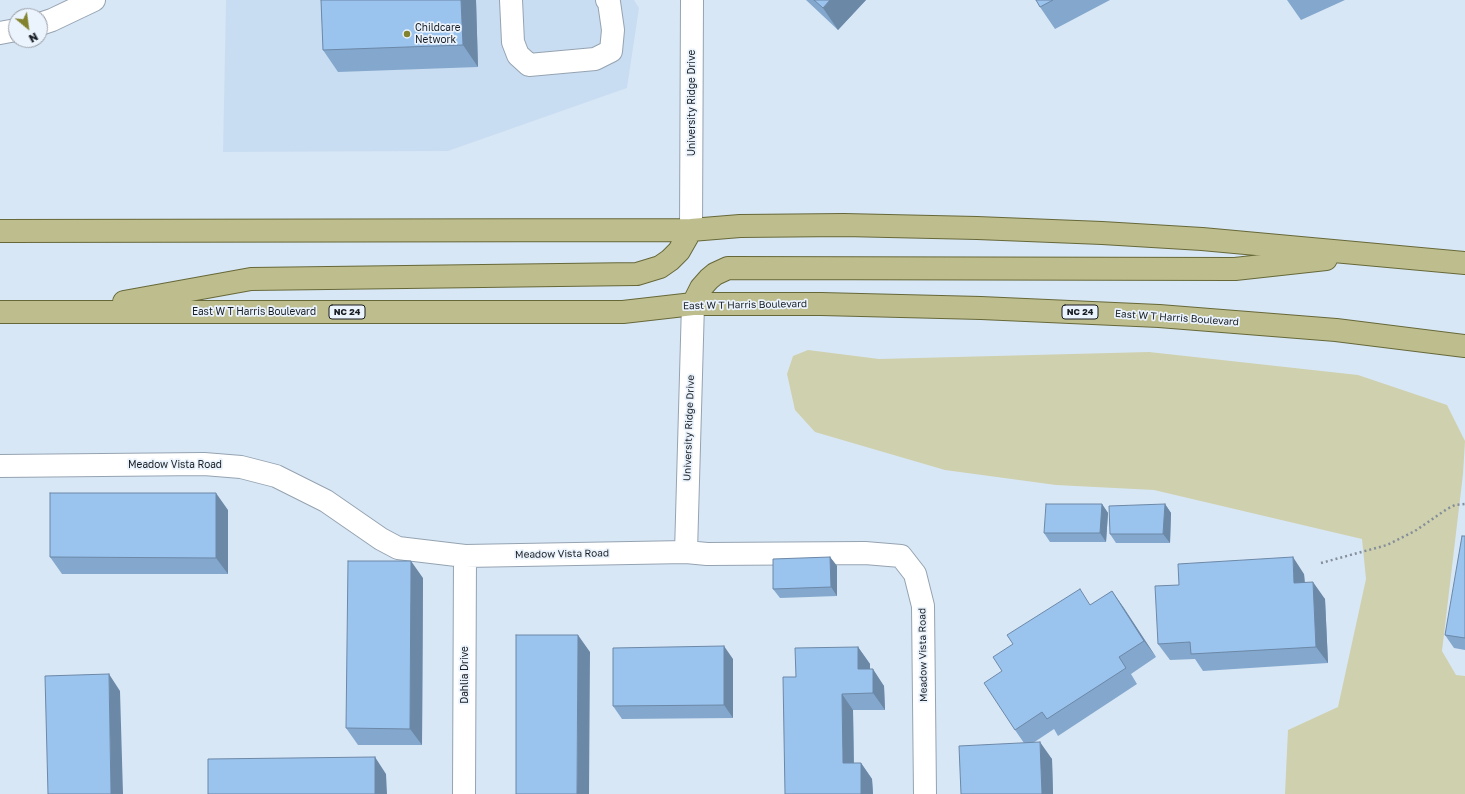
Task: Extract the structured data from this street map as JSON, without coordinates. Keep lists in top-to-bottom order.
{
  "streets": {
    "main road": ["East W T Harris Boulevard", "NC 24"],
    "street": ["University Ridge Drive", "Meadow Vista Road", "Dahlia Drive"]
  },
  "crossings": [
    ["University Ridge Drive", "East W T Harris Boulevard"],
    ["University Ridge Drive", "Meadow Vista Road"],
    ["Meadow Vista Road", "Dahlia Drive"]
  ],
  "places": ["Childcare Network"],
  "north": "bottom right"
}
